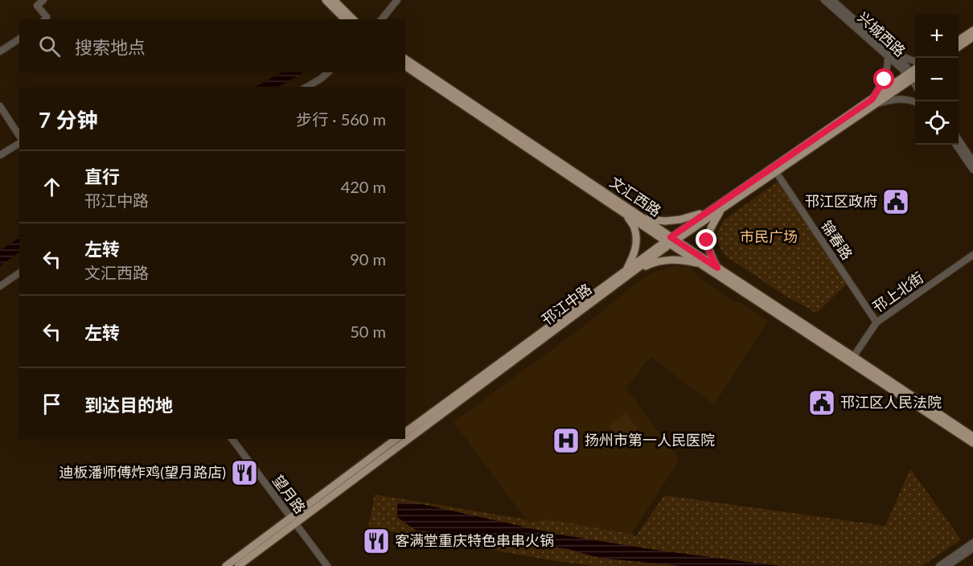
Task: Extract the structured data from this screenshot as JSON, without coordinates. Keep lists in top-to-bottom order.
{
  "streets": {
    "main road": ["文汇西路", "邗江中路"],
    "street": [
      "兴城西路",
      "锦春路",
      "邗上北街",
      "望月路"
    ]
  },
  "crossings": [
    ["兴城西路", "邗江中路"],
    ["文汇西路", "邗上北街"],
    ["文汇西路", "邗江中路"],
    ["锦春路", "邗上北街"],
    ["锦春路", "邗江中路"],
    ["邗江中路", "望月路"]
  ],
  "parks": ["市民广场"],
  "places": {
    "public building": ["邗江区政府", "邗江区人民法院"],
    "hospital": ["扬州市第一人民医院"],
    "restaurant": ["迪板潘师傅炸鸡(望月路店)", "客满堂重庆特色串串火锅"]
  },
  "page": {
    "map_buttons": ["+", "−"],
    "search": "搜索地点",
    "heading": ["7 分钟", "步行 · 560 m"],
    "list": [
      ["直行", "邗江中路", "420 m"],
      ["左转", "文汇西路", "90 m"],
      ["左转", "50 m"],
      "到达目的地"
    ]
  }
}
